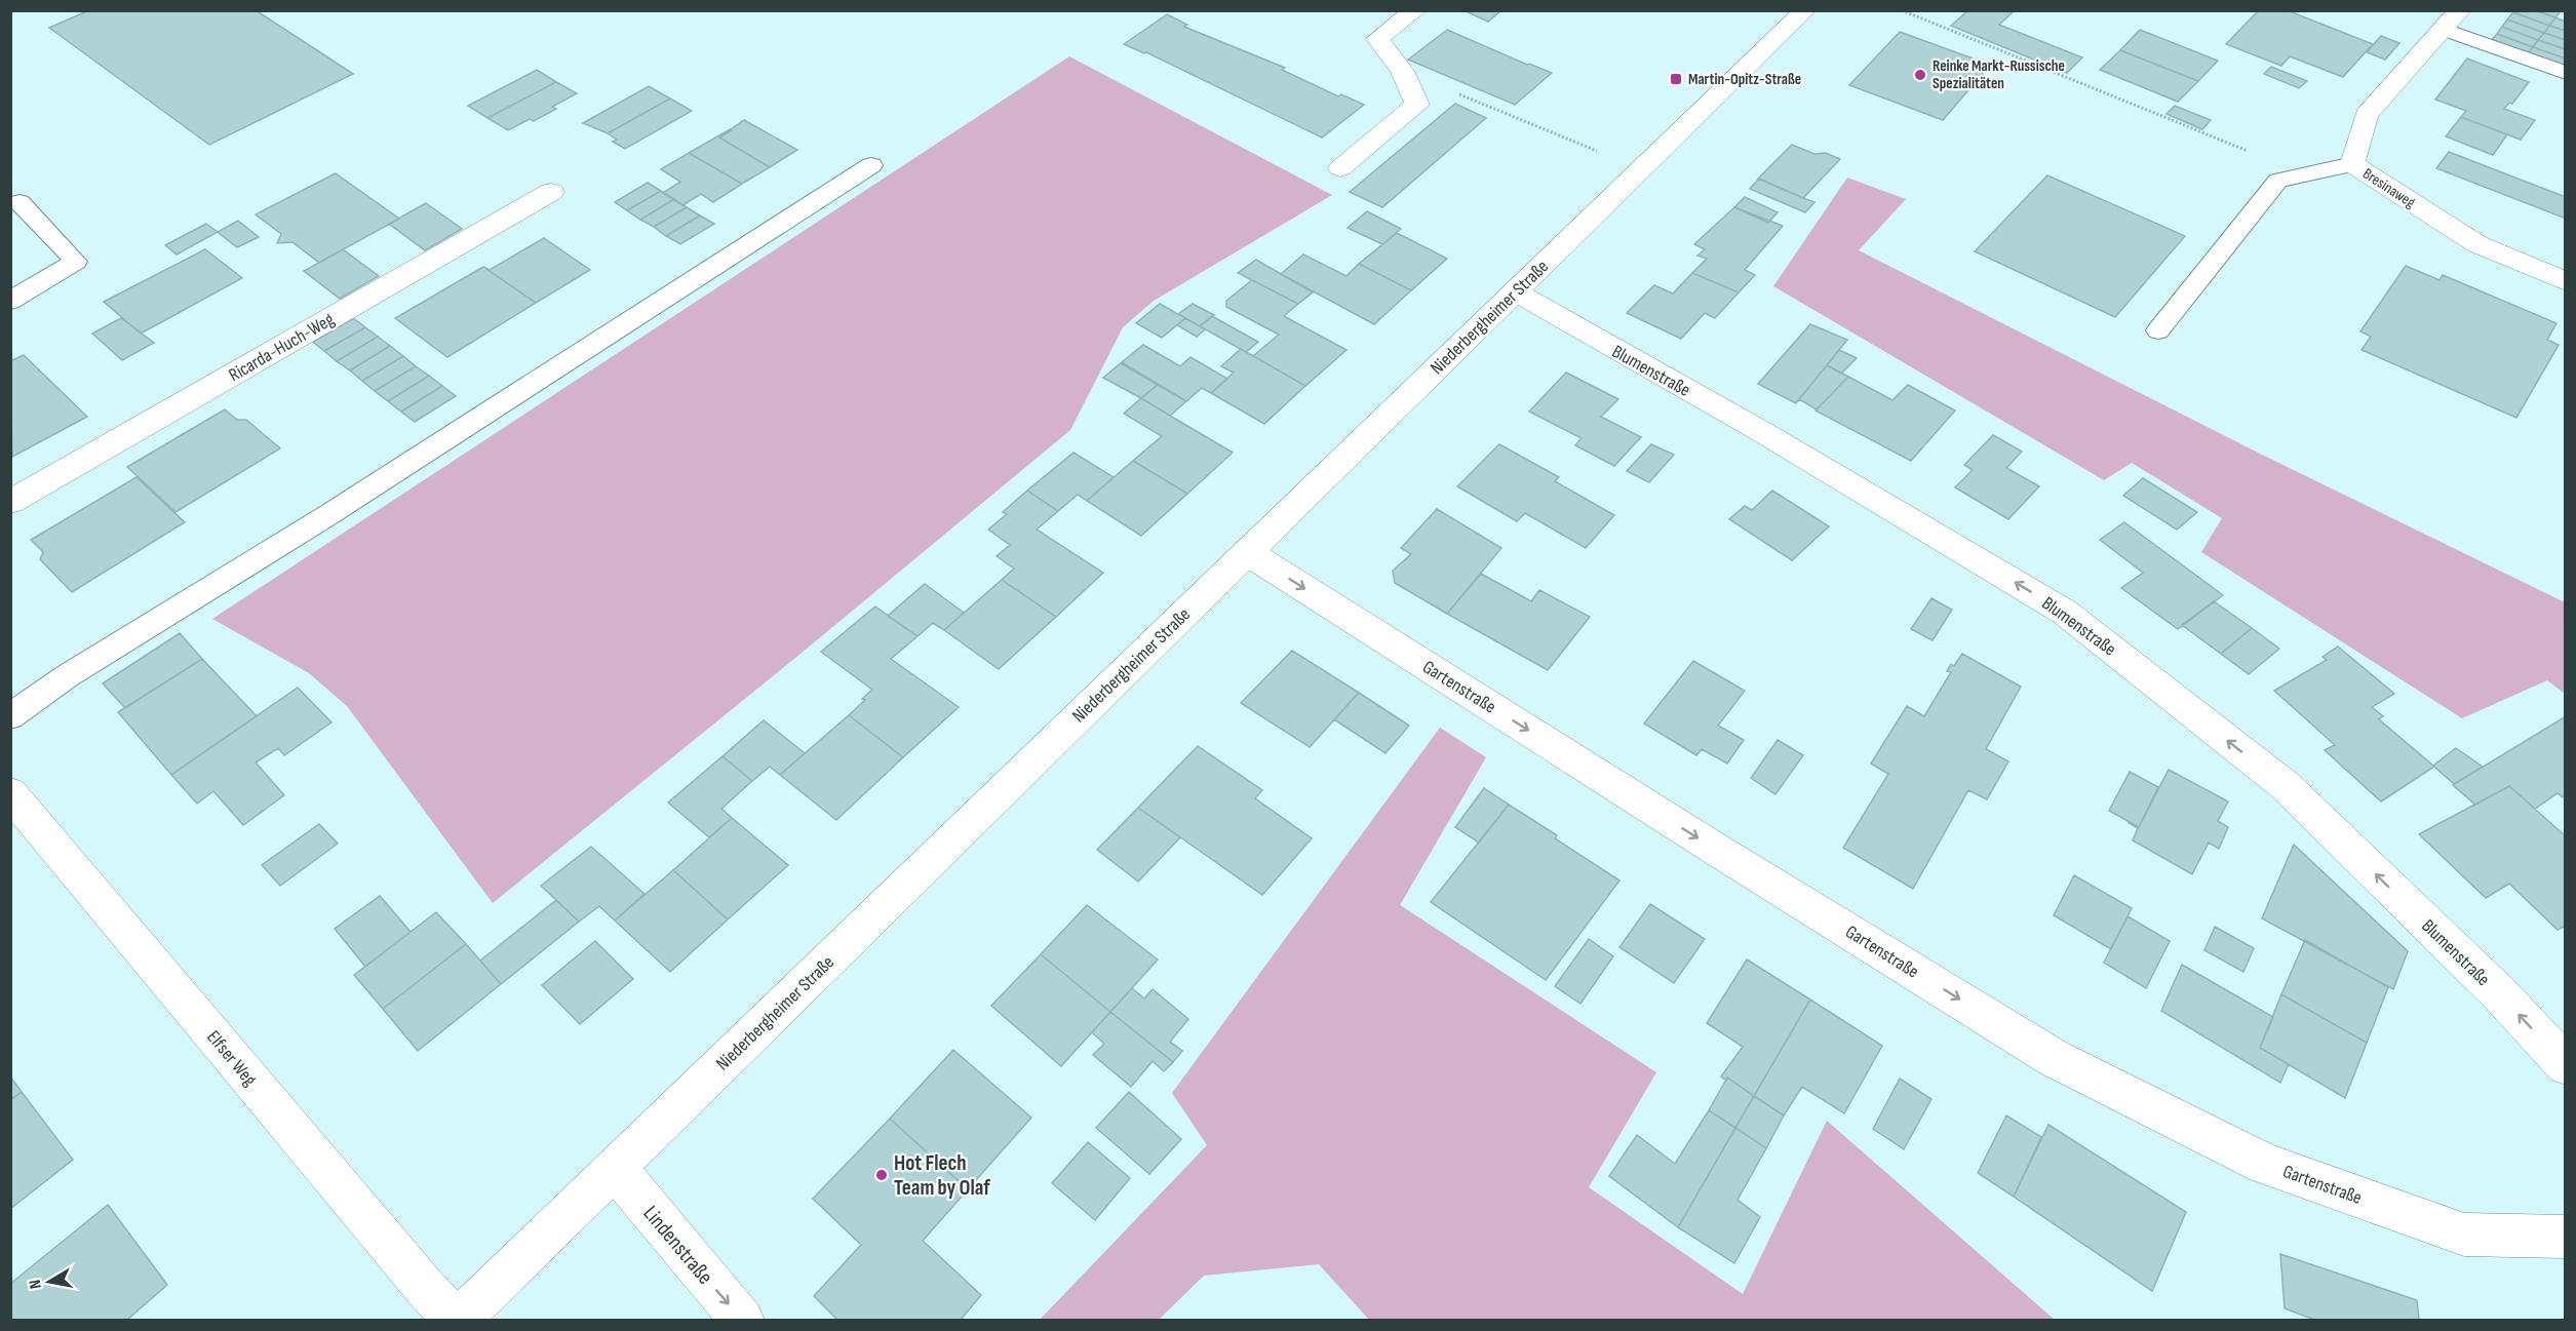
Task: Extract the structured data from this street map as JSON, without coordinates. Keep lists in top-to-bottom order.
{
  "streets": {
    "street": [
      "Bresinaweg",
      "Niederbergheimer Straße",
      "Ricarda-Huch-Weg",
      "Blumenstraße",
      "Gartenstraße",
      "Elfser Weg",
      "Lindenstraße"
    ]
  },
  "crossings": [
    ["Niederbergheimer Straße", "Blumenstraße"],
    ["Niederbergheimer Straße", "Gartenstraße"],
    ["Niederbergheimer Straße", "Elfser Weg"],
    ["Niederbergheimer Straße", "Lindenstraße"]
  ],
  "one_way": ["Blumenstraße", "Gartenstraße", "Lindenstraße"],
  "places": {
    "other": ["Reinke Markt-Russische Spezialitäten", "Hot Flech Team by Olaf"],
    "transit": ["Martin-Opitz-Straße"]
  },
  "north": "left"
}
